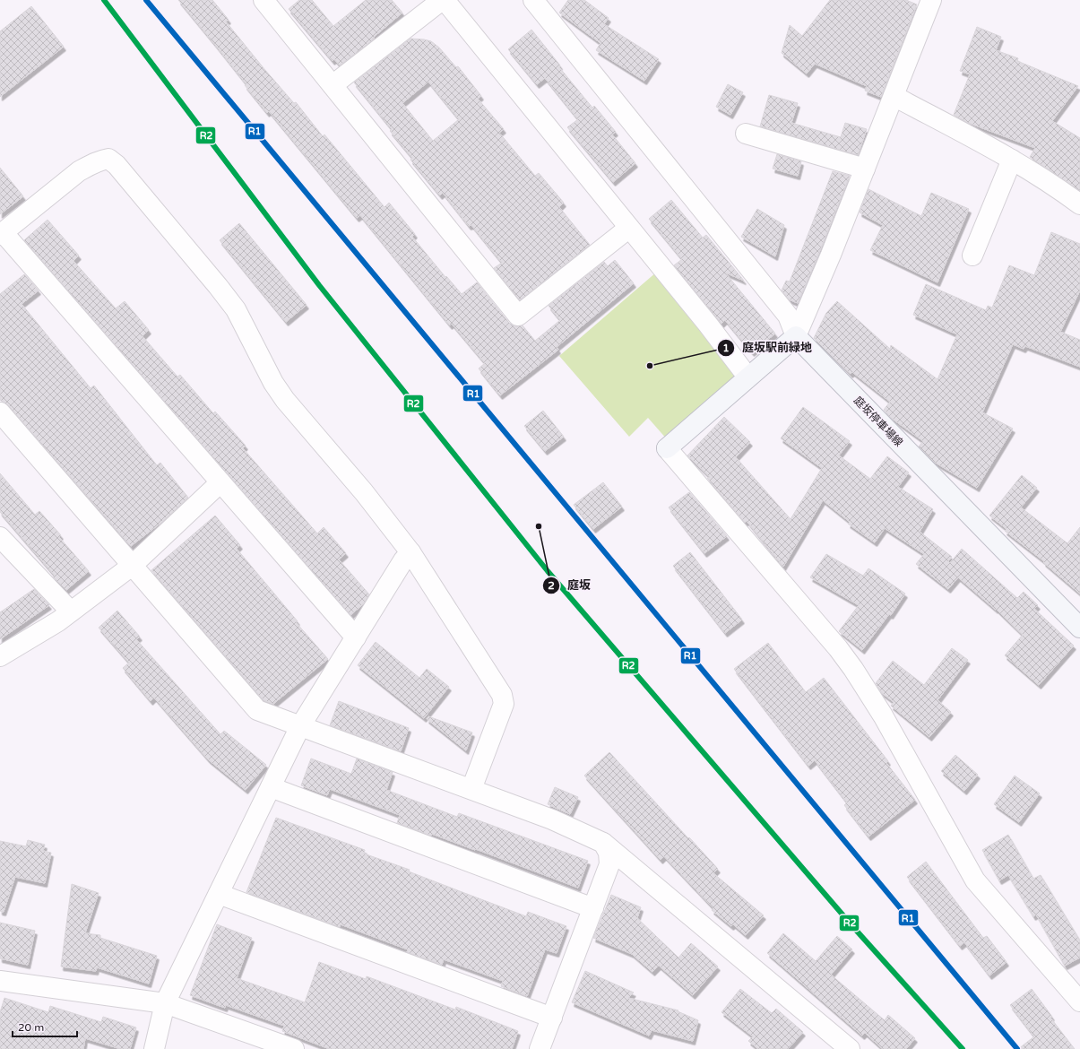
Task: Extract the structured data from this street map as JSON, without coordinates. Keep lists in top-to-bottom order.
{
  "streets": {
    "main road": ["庭坂停車場線"]
  },
  "places": ["庭坂駅前緑地", "庭坂"],
  "lines": ["transit line R1", "transit line R2"],
  "scale_bar": "20 m"
}
